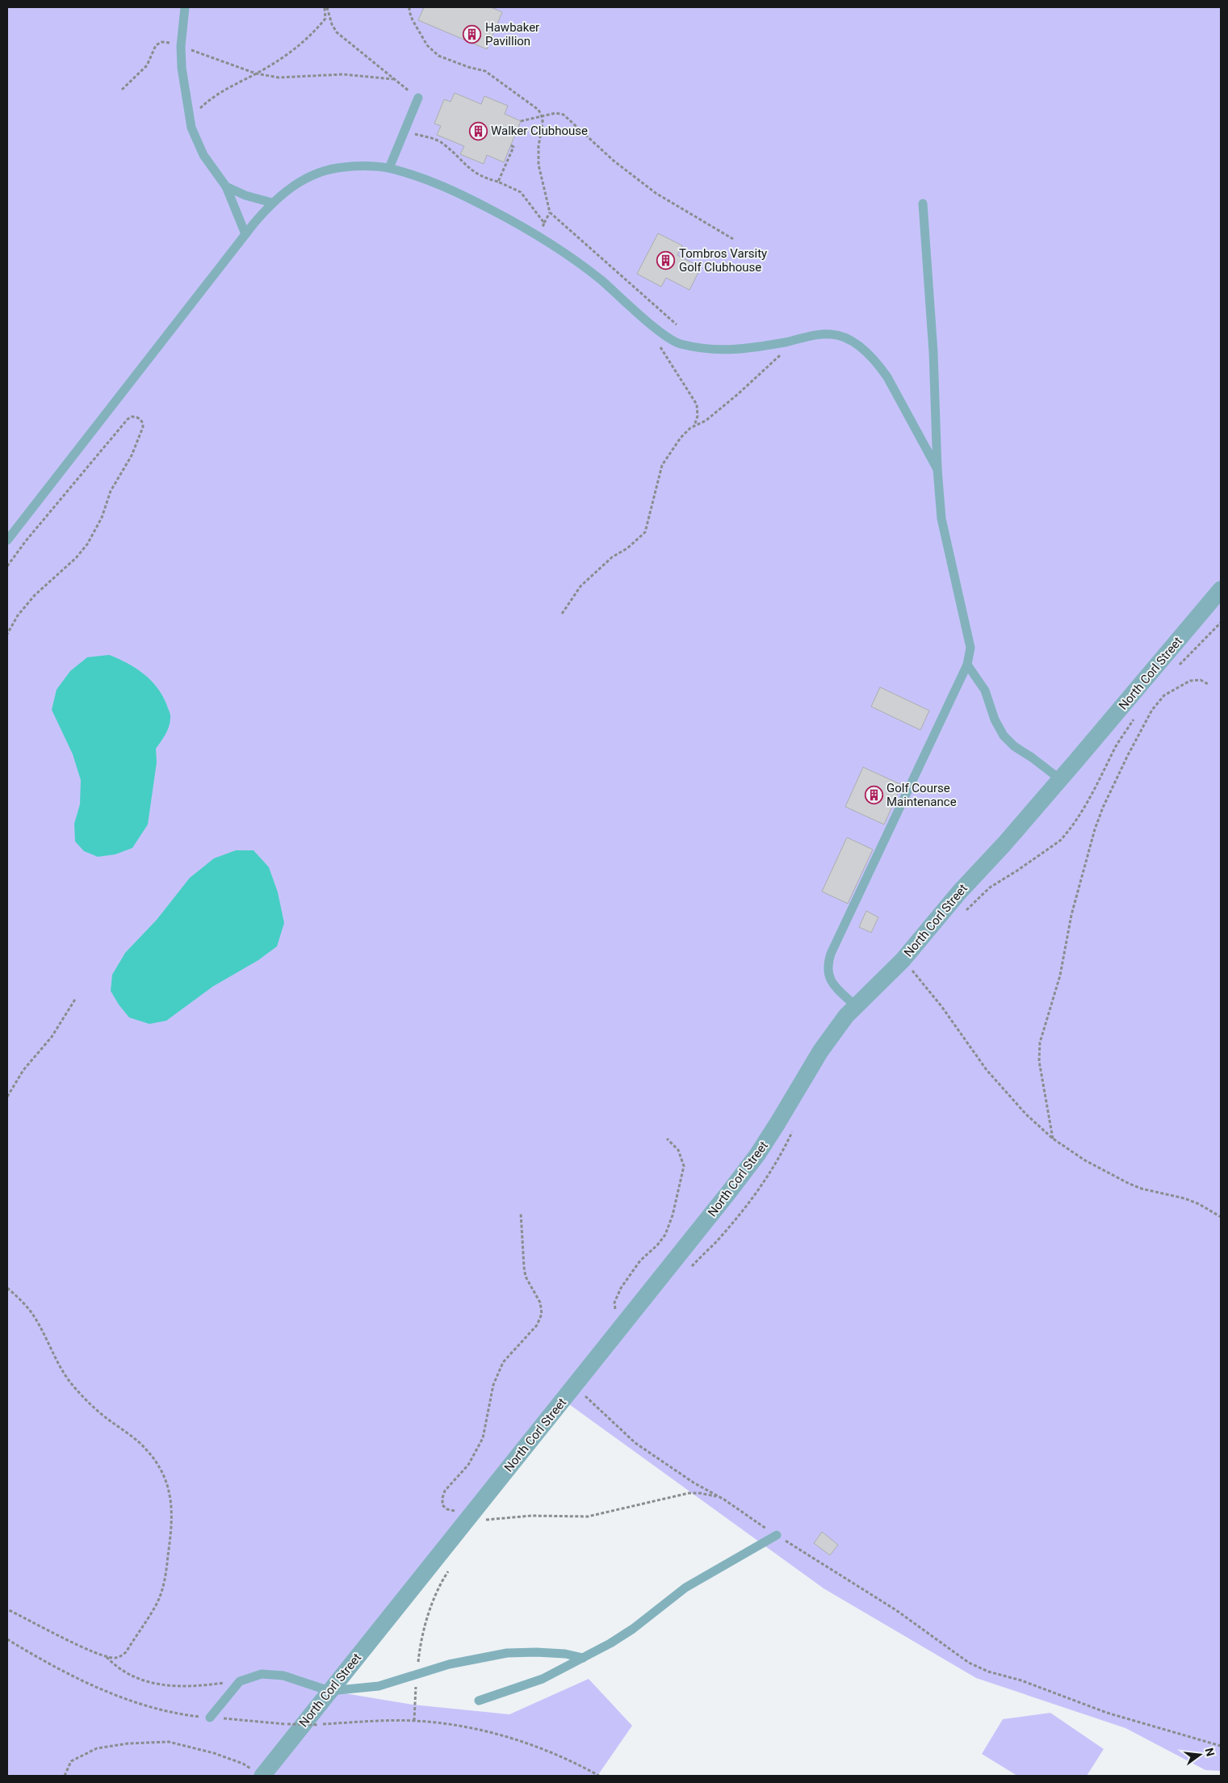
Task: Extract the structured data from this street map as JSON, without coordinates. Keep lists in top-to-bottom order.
{
  "streets": {
    "street": ["North Corl Street"]
  },
  "places": {
    "building": [
      "Hawbaker Pavillion",
      "Walker Clubhouse",
      "Tombros Varsity Golf Clubhouse",
      "Golf Course Maintenance"
    ]
  },
  "north": "right"
}
